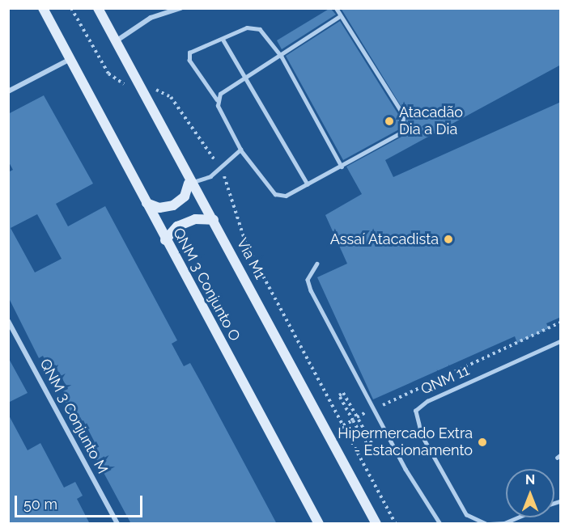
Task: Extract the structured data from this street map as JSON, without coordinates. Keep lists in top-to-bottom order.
{
  "streets": {
    "main road": ["Via M1", "QNM 3 Conjunto O"],
    "street": ["QNM 3 Conjunto M"],
    "lane": ["QNM 11"]
  },
  "places": ["Atacadão Dia a Dia", "Assaí Atacadista", "Hipermercado Extra - Estacionamento"],
  "scale_bar": "50 m",
  "north": "top"
}
